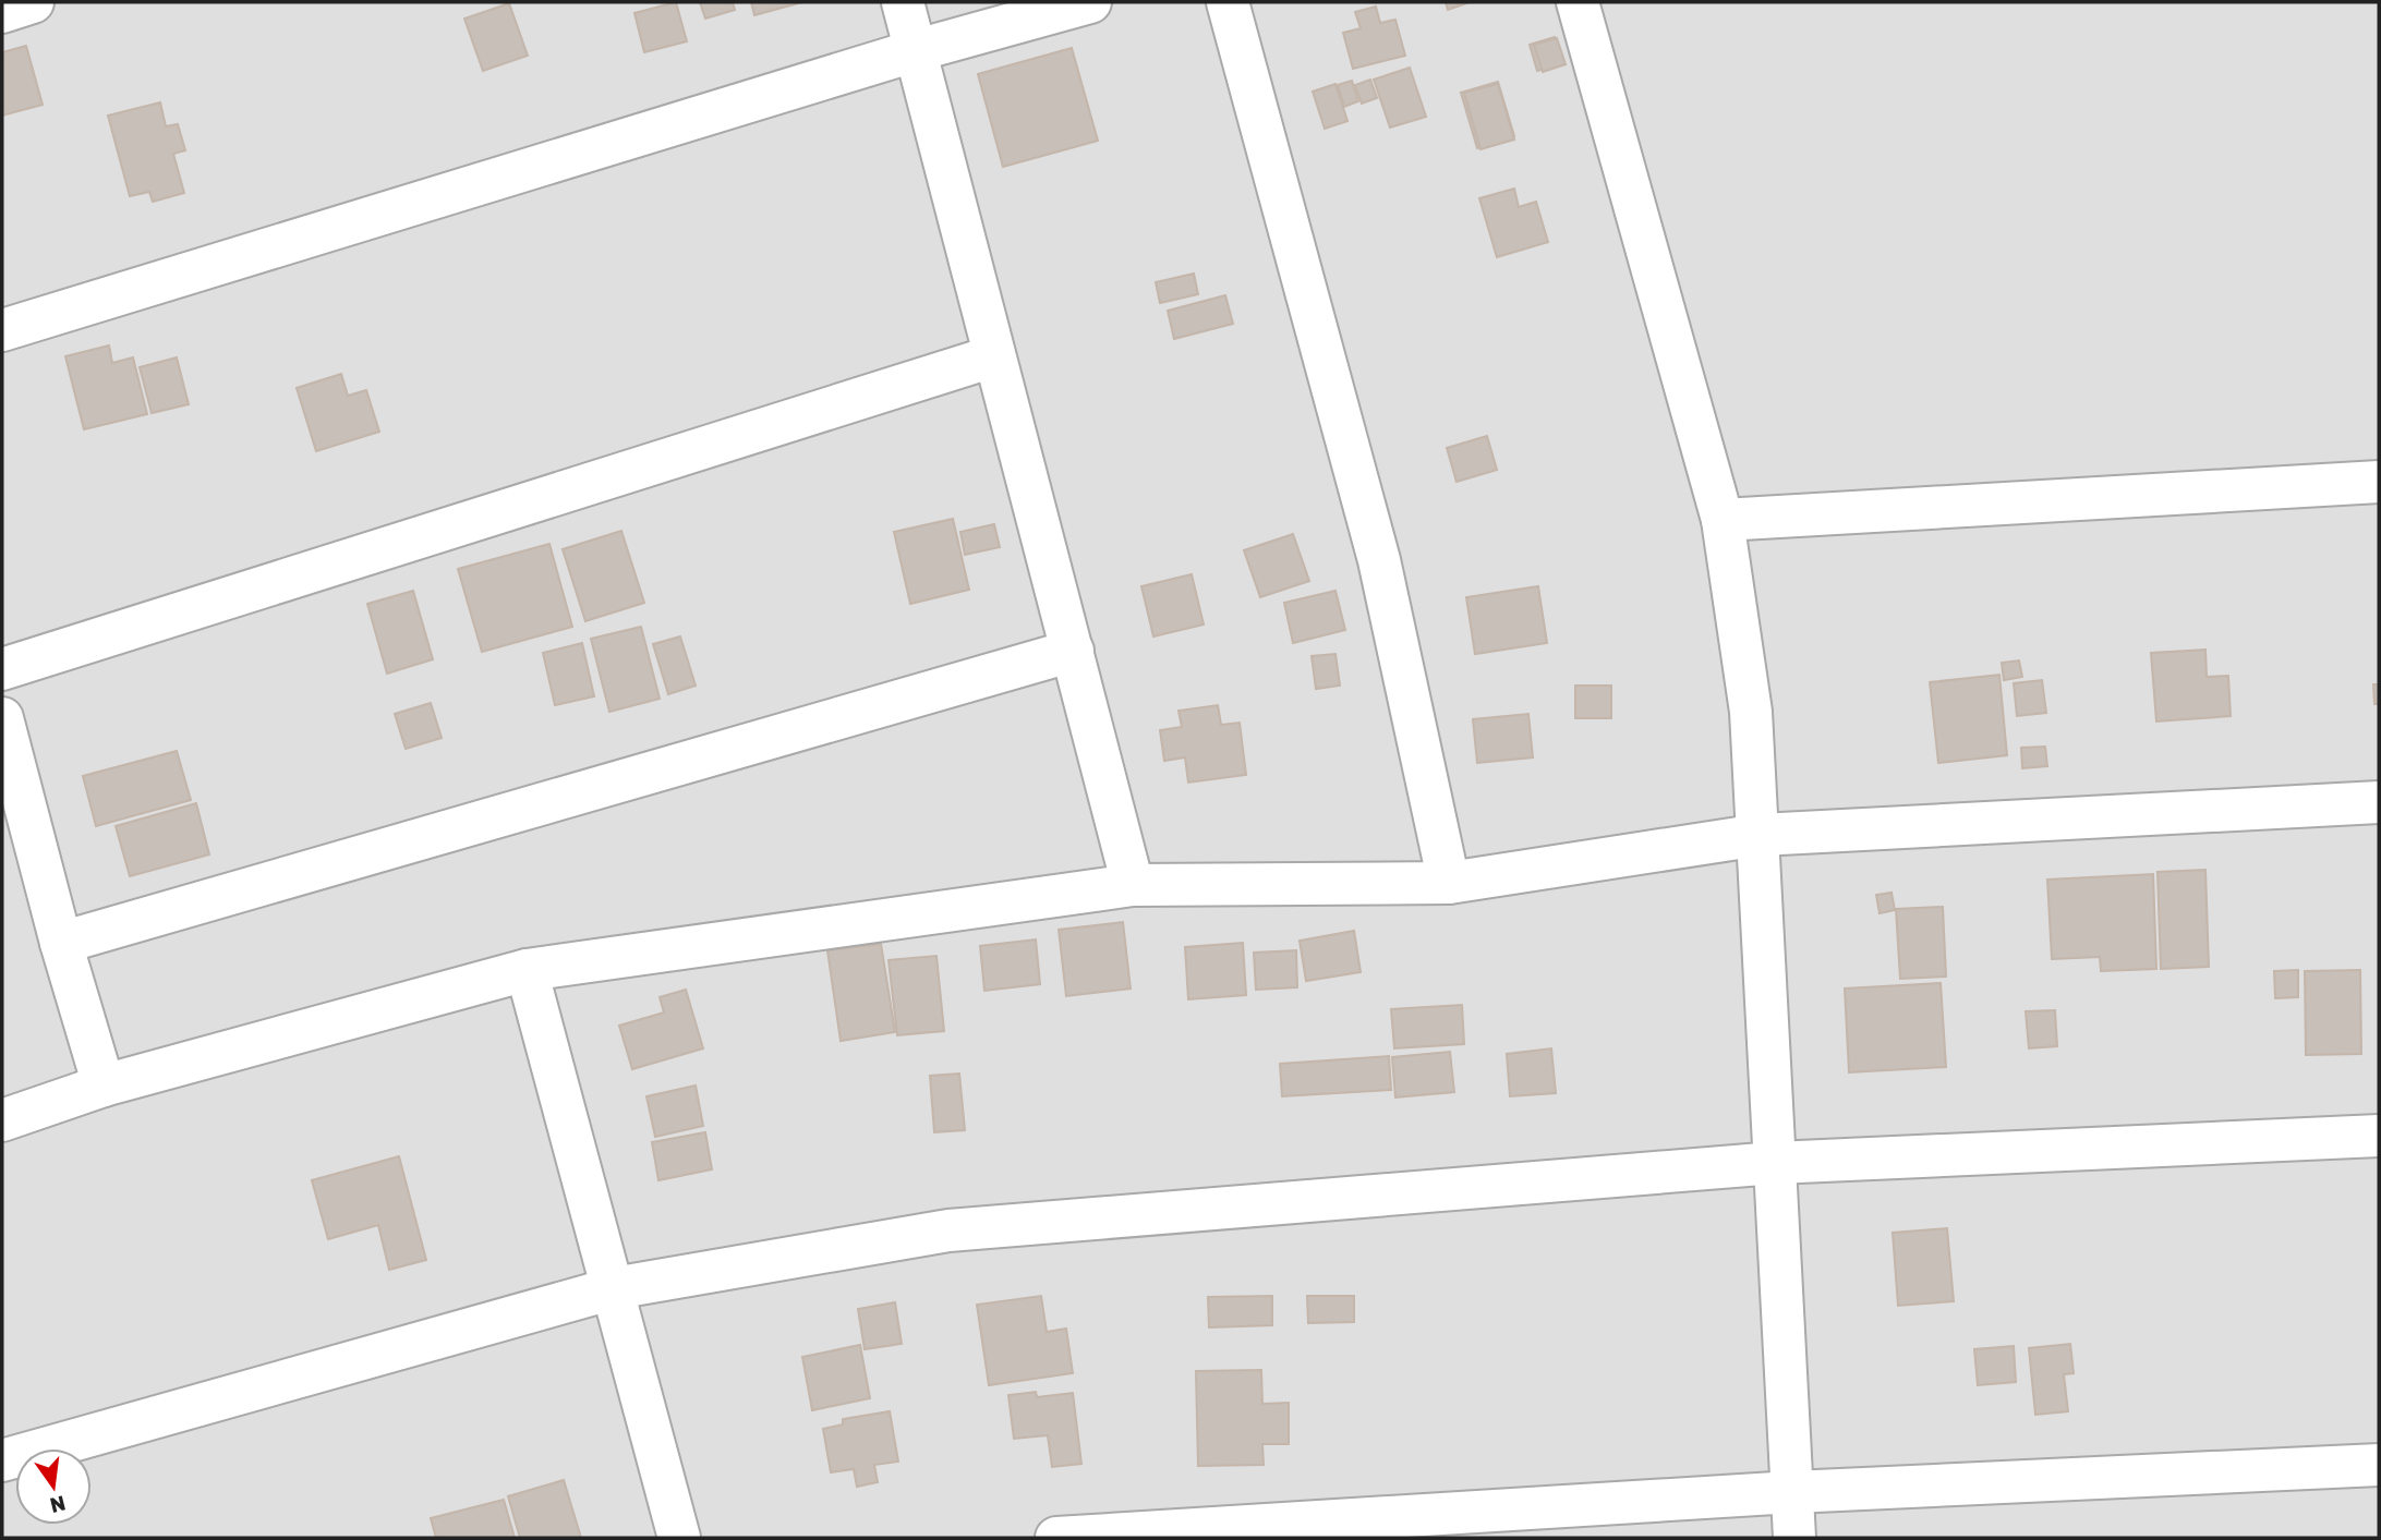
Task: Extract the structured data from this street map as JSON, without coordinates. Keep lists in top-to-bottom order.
{
  "north": "bottom"
}
